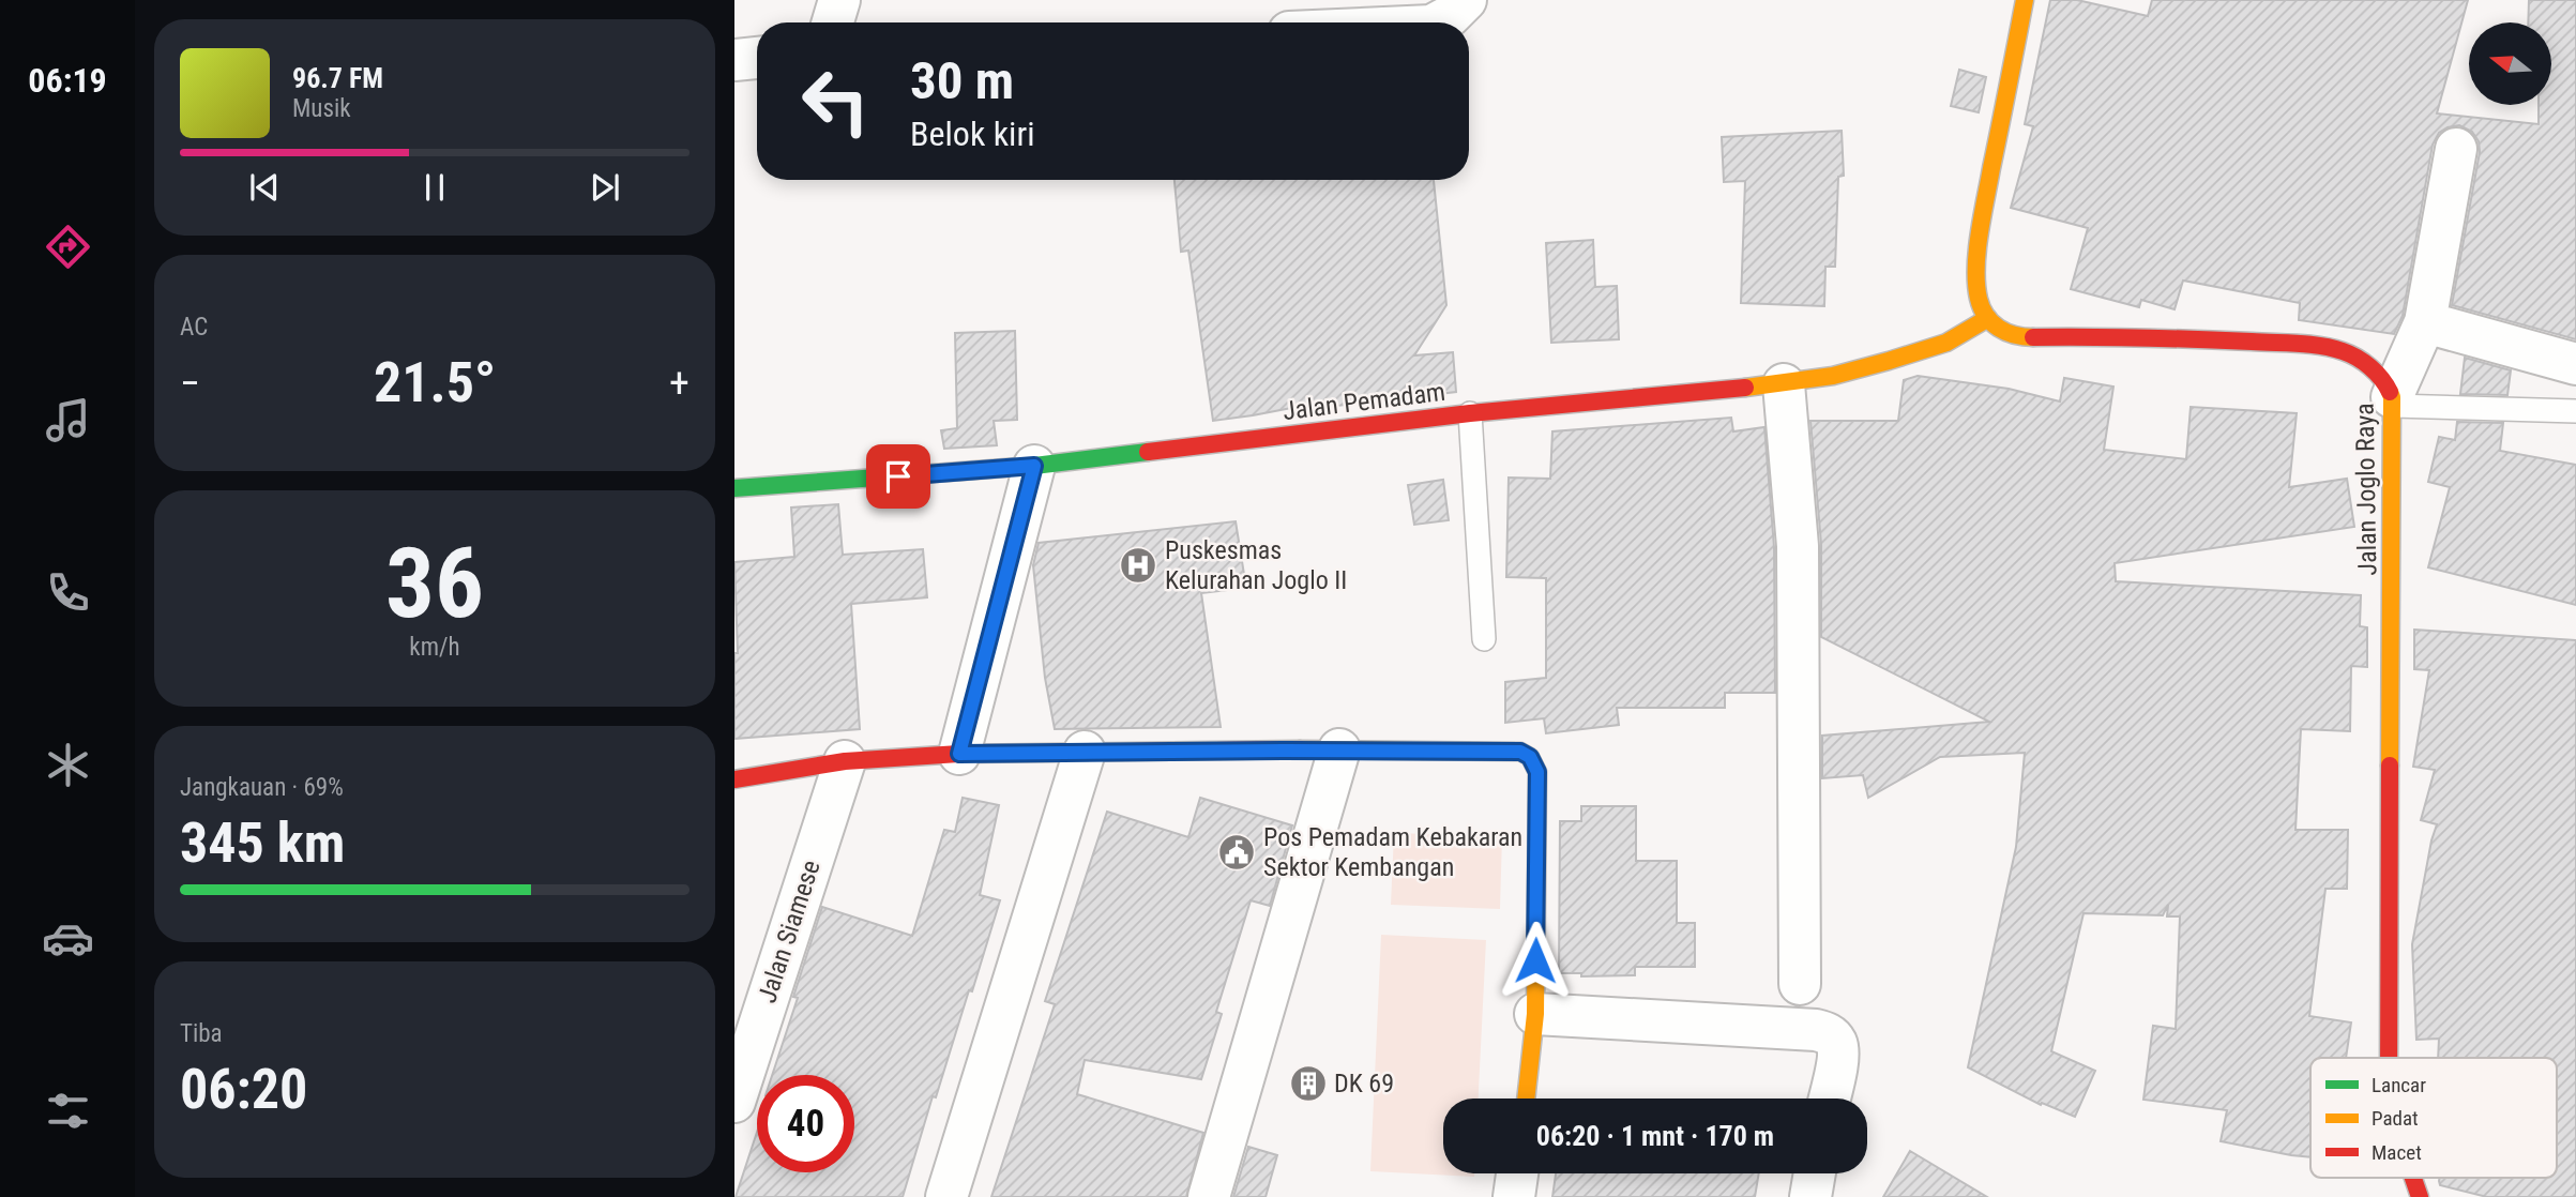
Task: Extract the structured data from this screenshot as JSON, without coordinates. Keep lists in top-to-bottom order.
{
  "streets": {
    "street": ["Jalan Pemadam", "Jalan Joglo Raya", "Jalan Siamese"]
  },
  "crossings": [
    ["Jalan Pemadam", "Jalan Joglo Raya"]
  ],
  "places": {
    "hospital": ["Puskesmas Kelurahan Joglo II"],
    "public building": ["Pos Pemadam Kebakaran Sektor Kembangan"],
    "building": ["DK 69"]
  },
  "legend": ["Lancar", "Padat", "Macet"],
  "north": "left",
  "page": {
    "tabs": "06:19",
    "turn": ["30 m", "Belok kiri"],
    "song": ["96.7 FM", "Musik"],
    "tile": [
      "AC",
      ["36", "km/h"],
      ["Jangkauan · 69%", "345 km"],
      ["Tiba", "06:20"]
    ],
    "heat": ["−", "21.5°", "+"],
    "limit": "40",
    "trip": "06:20 · 1 mnt · 170 m"
  }
}
